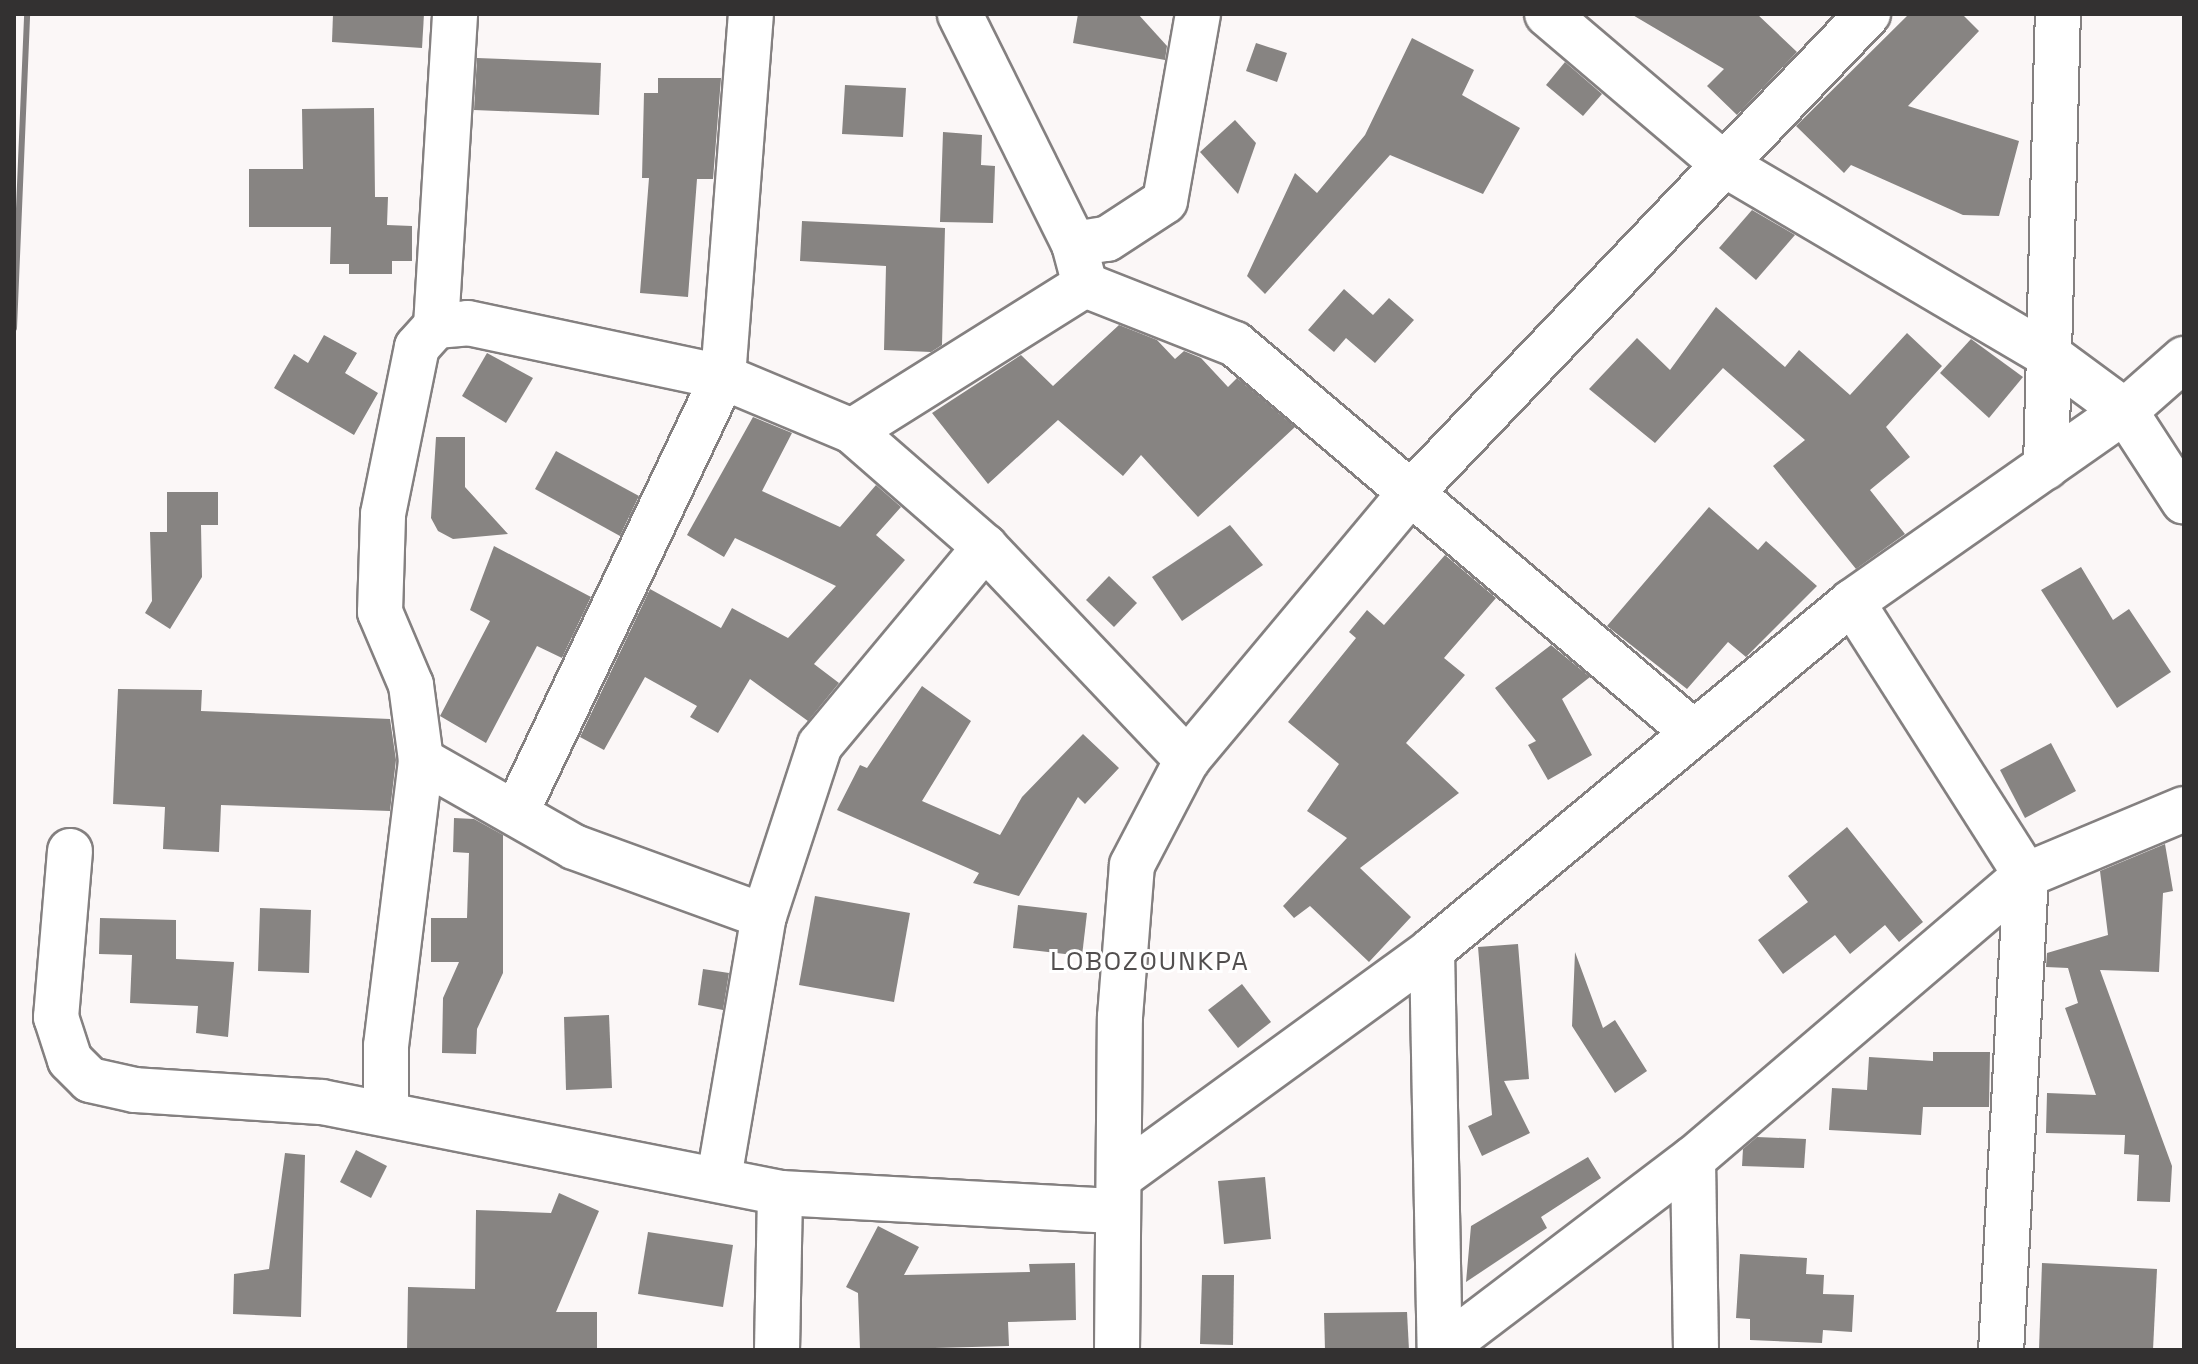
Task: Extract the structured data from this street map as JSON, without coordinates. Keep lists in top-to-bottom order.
{
  "districts": ["LOBOZOUNKPA"]
}
